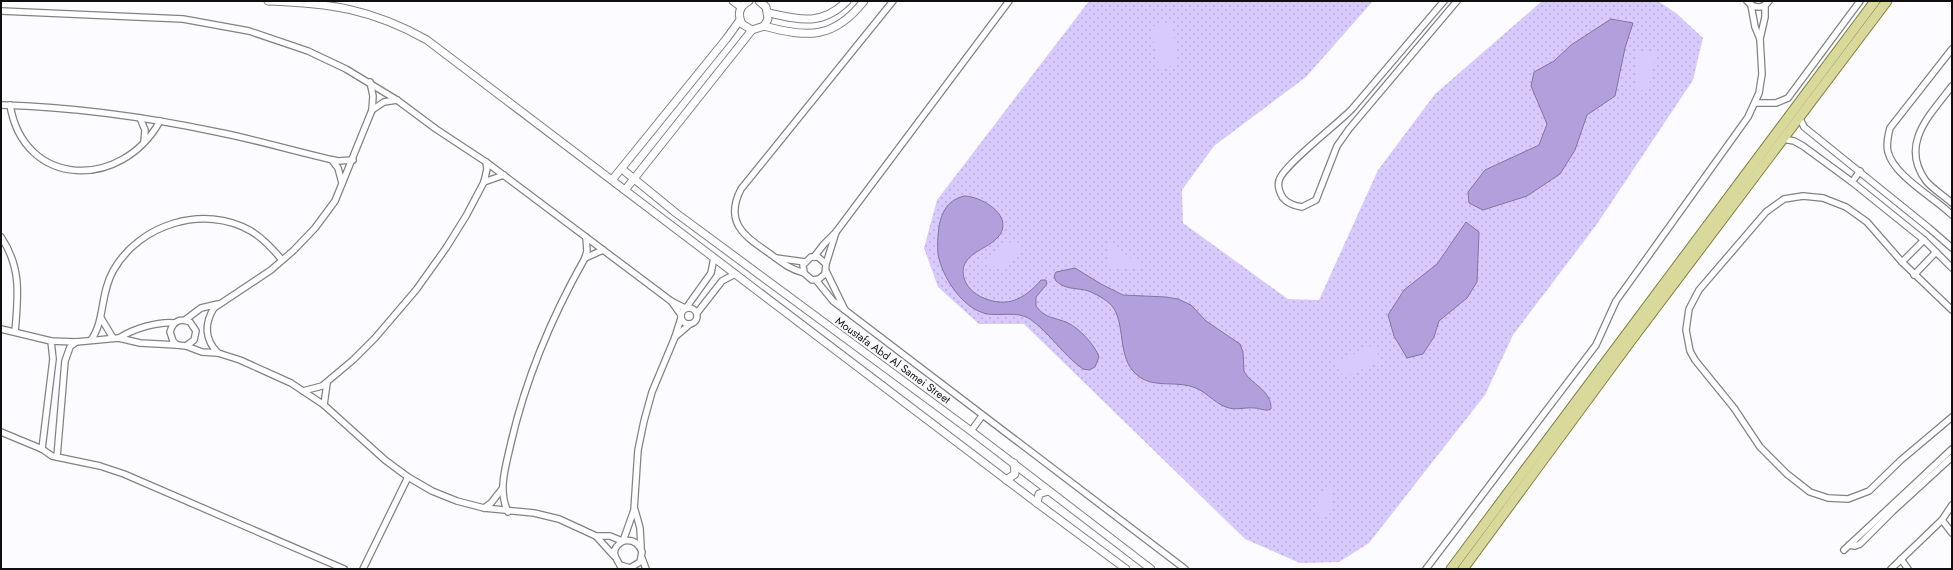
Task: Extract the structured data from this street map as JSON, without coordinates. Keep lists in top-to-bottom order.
{
  "streets": {
    "street": ["Moustafa Abd Al Samei Street"]
  }
}
